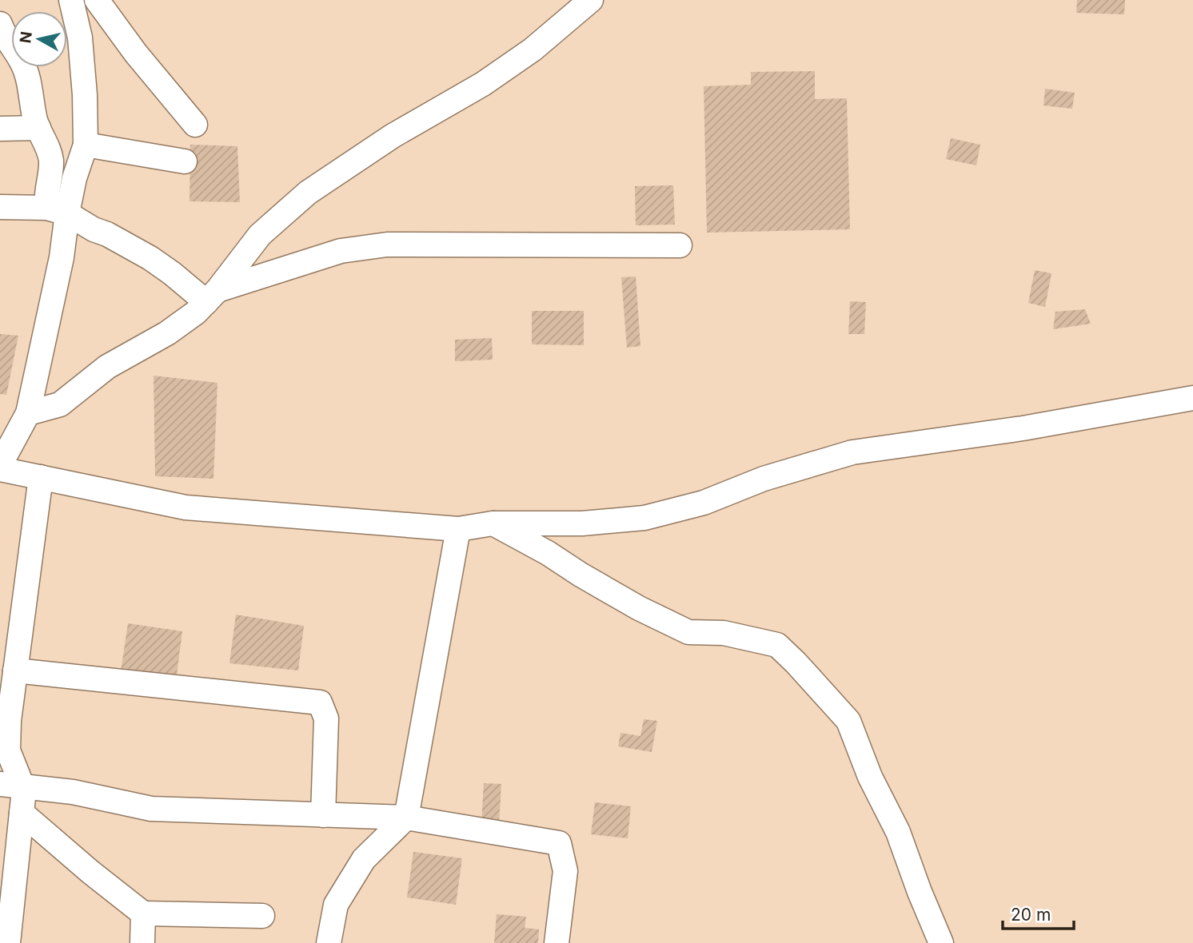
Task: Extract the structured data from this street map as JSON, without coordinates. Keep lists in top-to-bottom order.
{
  "scale_bar": "20 m",
  "north": "left"
}
